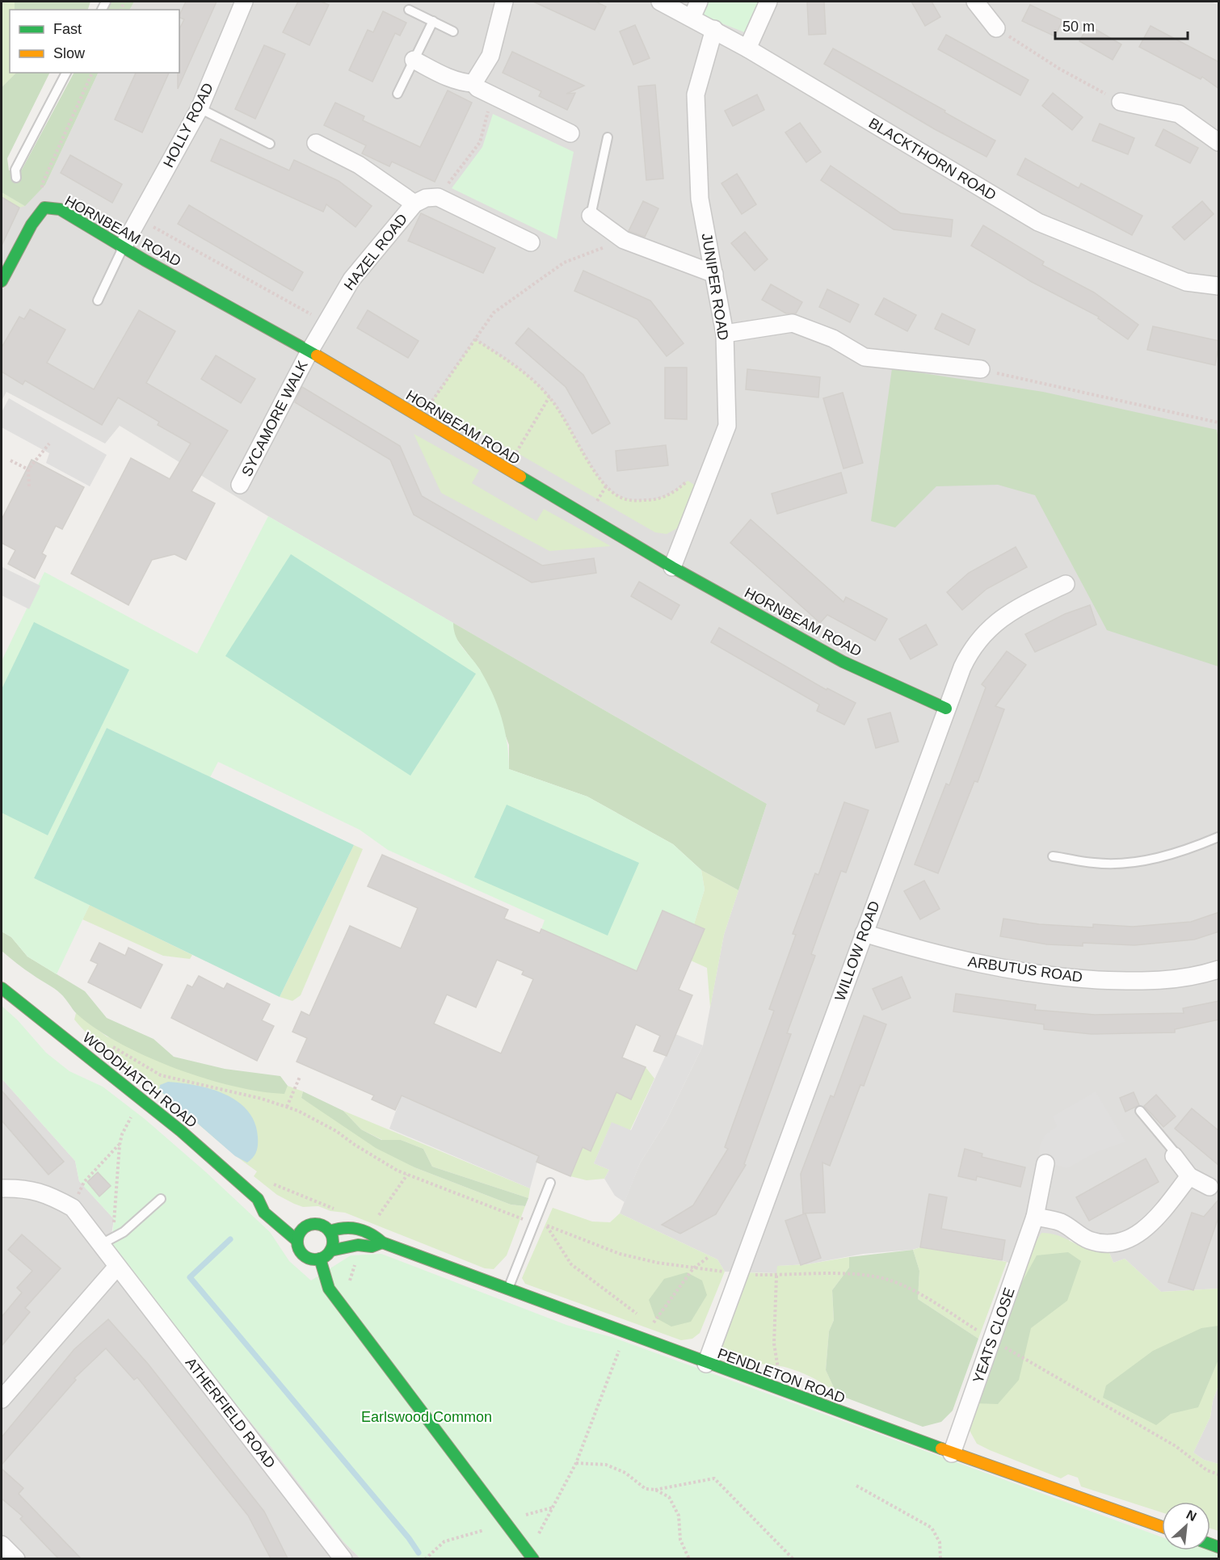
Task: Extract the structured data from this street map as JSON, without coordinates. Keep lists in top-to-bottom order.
{
  "streets": {
    "street": [
      "HOLLY ROAD",
      "BLACKTHORN ROAD",
      "HORNBEAM ROAD",
      "HAZEL ROAD",
      "JUNIPER ROAD",
      "SYCAMORE WALK",
      "WILLOW ROAD",
      "ARBUTUS ROAD",
      "WOODHATCH ROAD",
      "YEATS CLOSE",
      "PENDLETON ROAD",
      "ATHERFIELD ROAD"
    ]
  },
  "crossings": [
    ["HOLLY ROAD", "HORNBEAM ROAD"],
    ["BLACKTHORN ROAD", "JUNIPER ROAD"],
    ["HORNBEAM ROAD", "HAZEL ROAD"],
    ["HORNBEAM ROAD", "JUNIPER ROAD"],
    ["HORNBEAM ROAD", "SYCAMORE WALK"],
    ["HORNBEAM ROAD", "WILLOW ROAD"],
    ["HAZEL ROAD", "SYCAMORE WALK"],
    ["WILLOW ROAD", "ARBUTUS ROAD"],
    ["WILLOW ROAD", "PENDLETON ROAD"],
    ["WOODHATCH ROAD", "PENDLETON ROAD"],
    ["YEATS CLOSE", "PENDLETON ROAD"]
  ],
  "parks": ["Earlswood Common"],
  "legend": ["Fast", "Slow"],
  "scale_bar": "50 m",
  "north": "top right"
}
